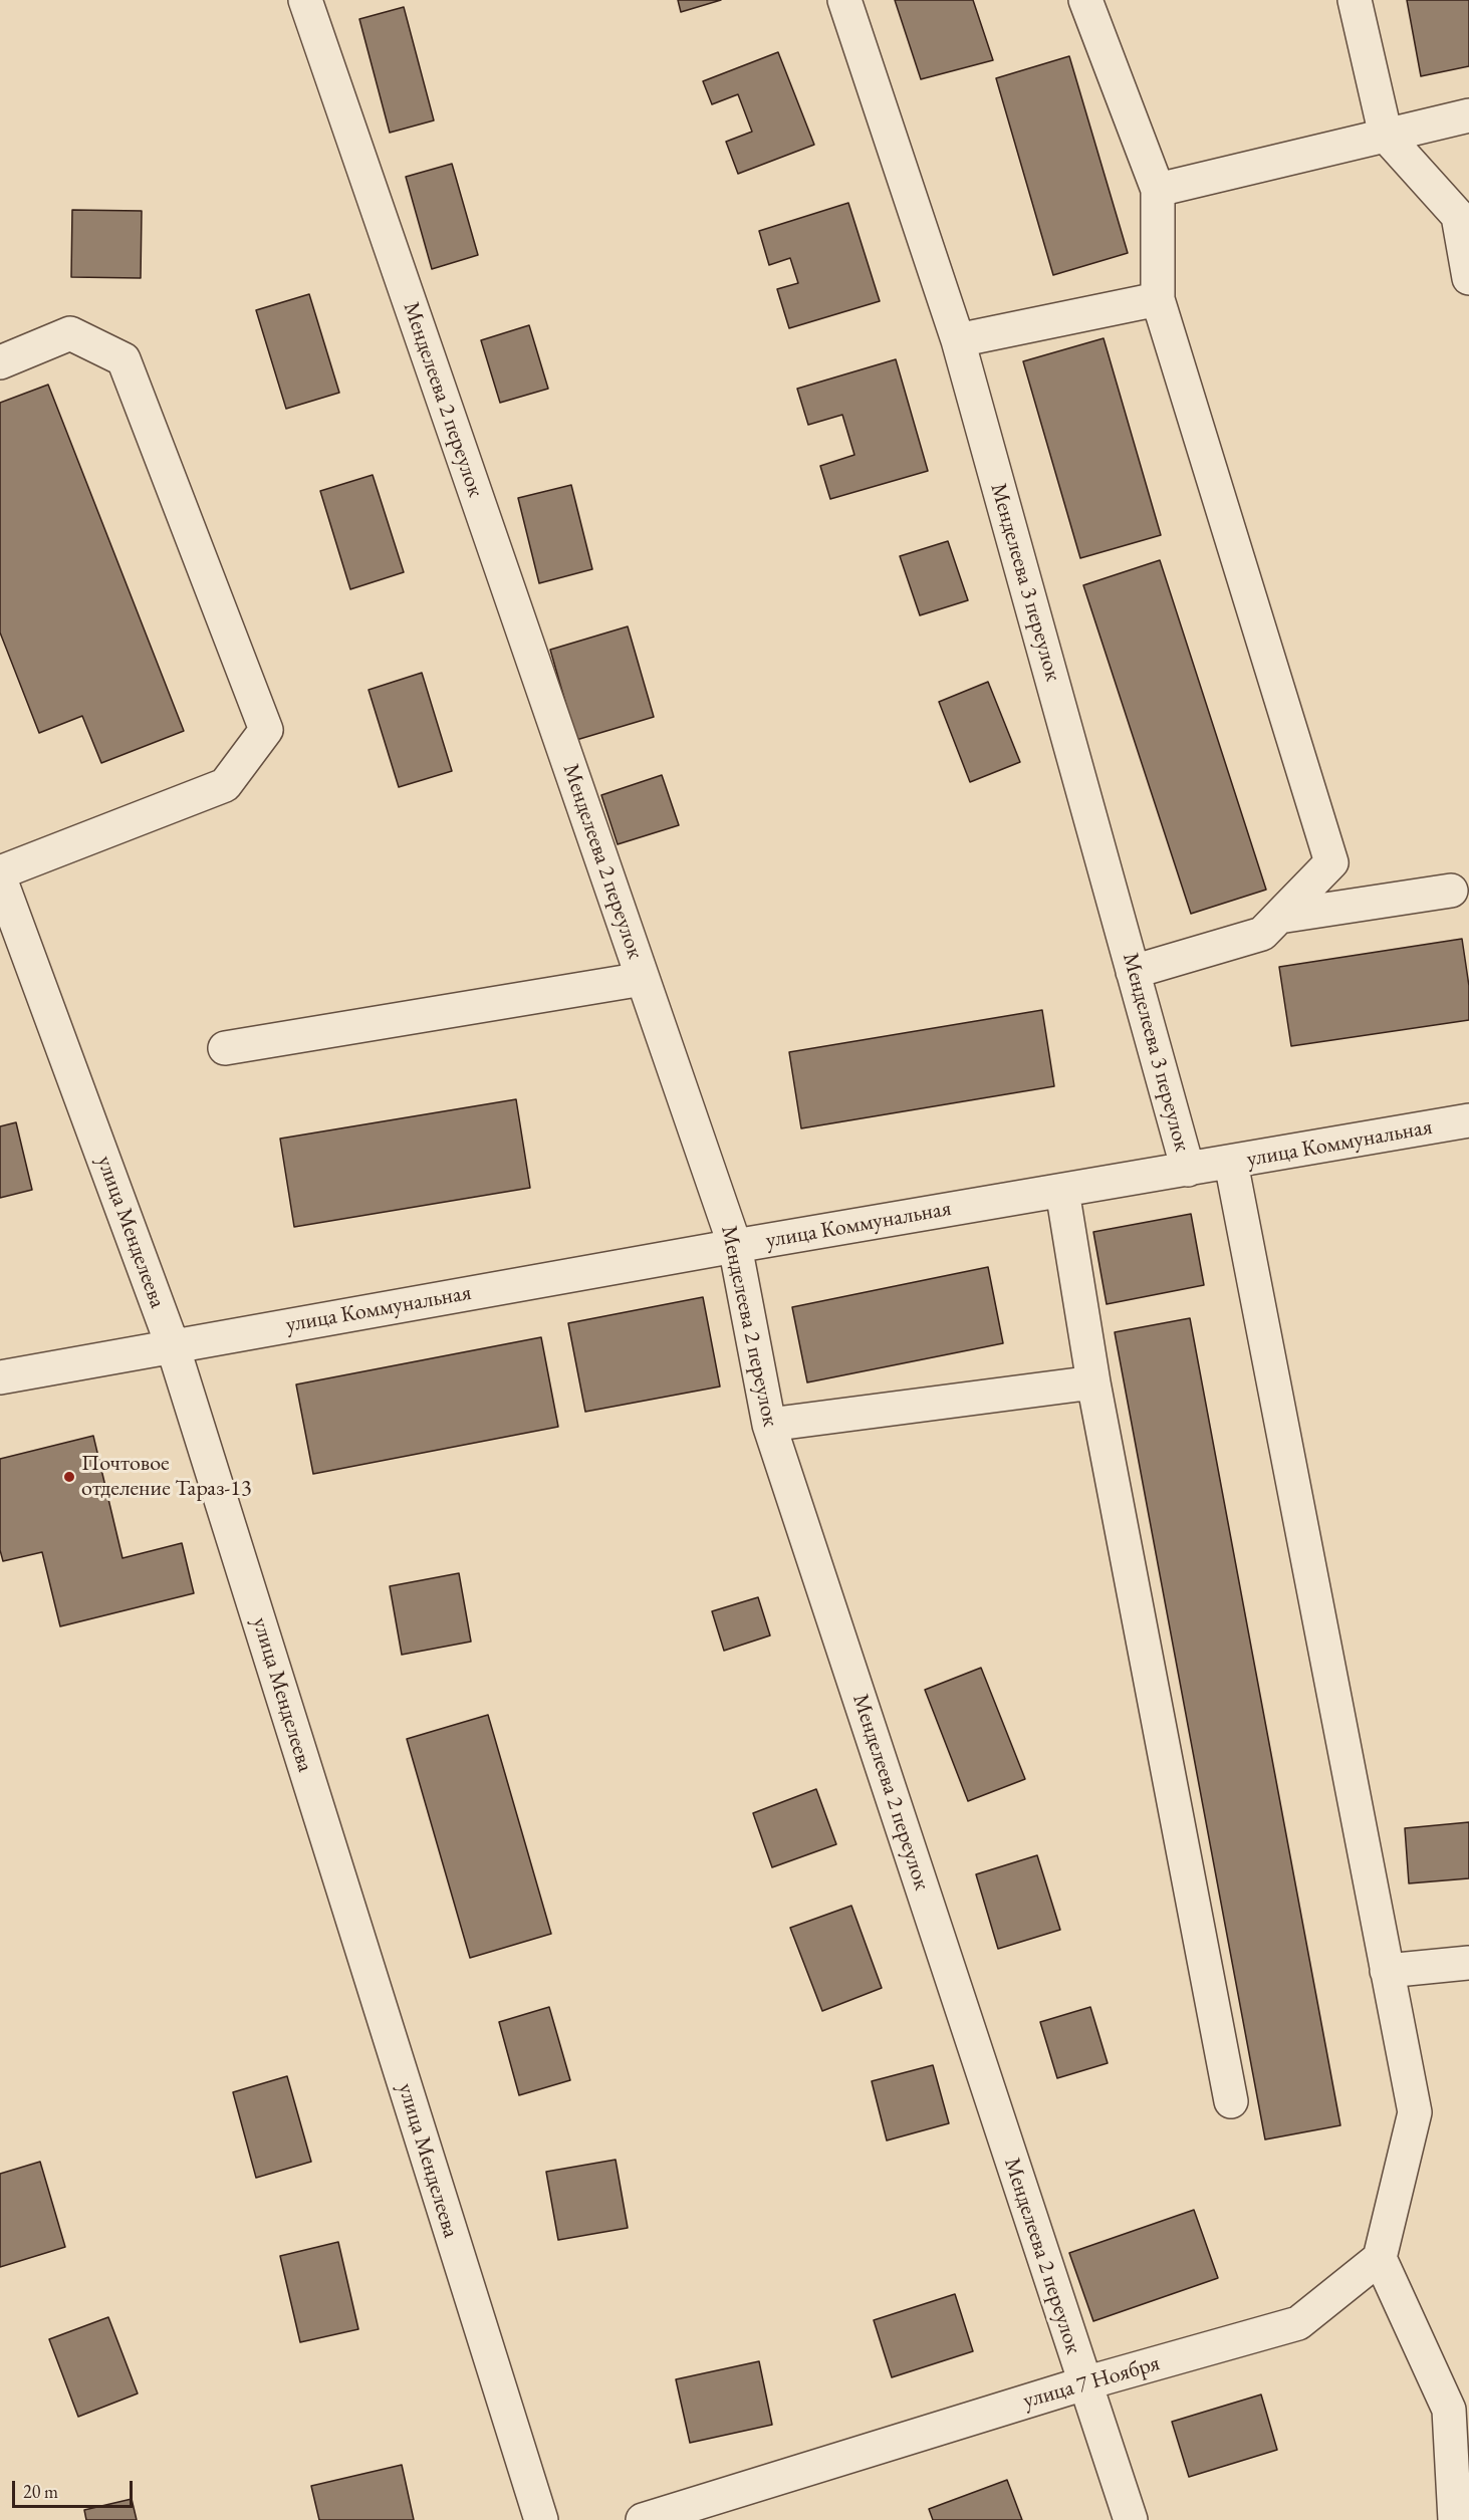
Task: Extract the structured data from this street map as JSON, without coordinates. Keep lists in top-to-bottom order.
{
  "streets": {
    "street": [
      "Менделеева 2 переулок",
      "Менделеева 3 переулок",
      "улица Коммунальная",
      "улица Менделеева",
      "улица 7 Ноября"
    ]
  },
  "crossings": [
    ["Менделеева 2 переулок", "улица Коммунальная"],
    ["Менделеева 2 переулок", "улица 7 Ноября"],
    ["Менделеева 3 переулок", "улица Коммунальная"],
    ["улица Коммунальная", "улица Менделеева"]
  ],
  "places": ["Почтовое отделение Тараз-13"],
  "scale_bar": "20 m"
}
